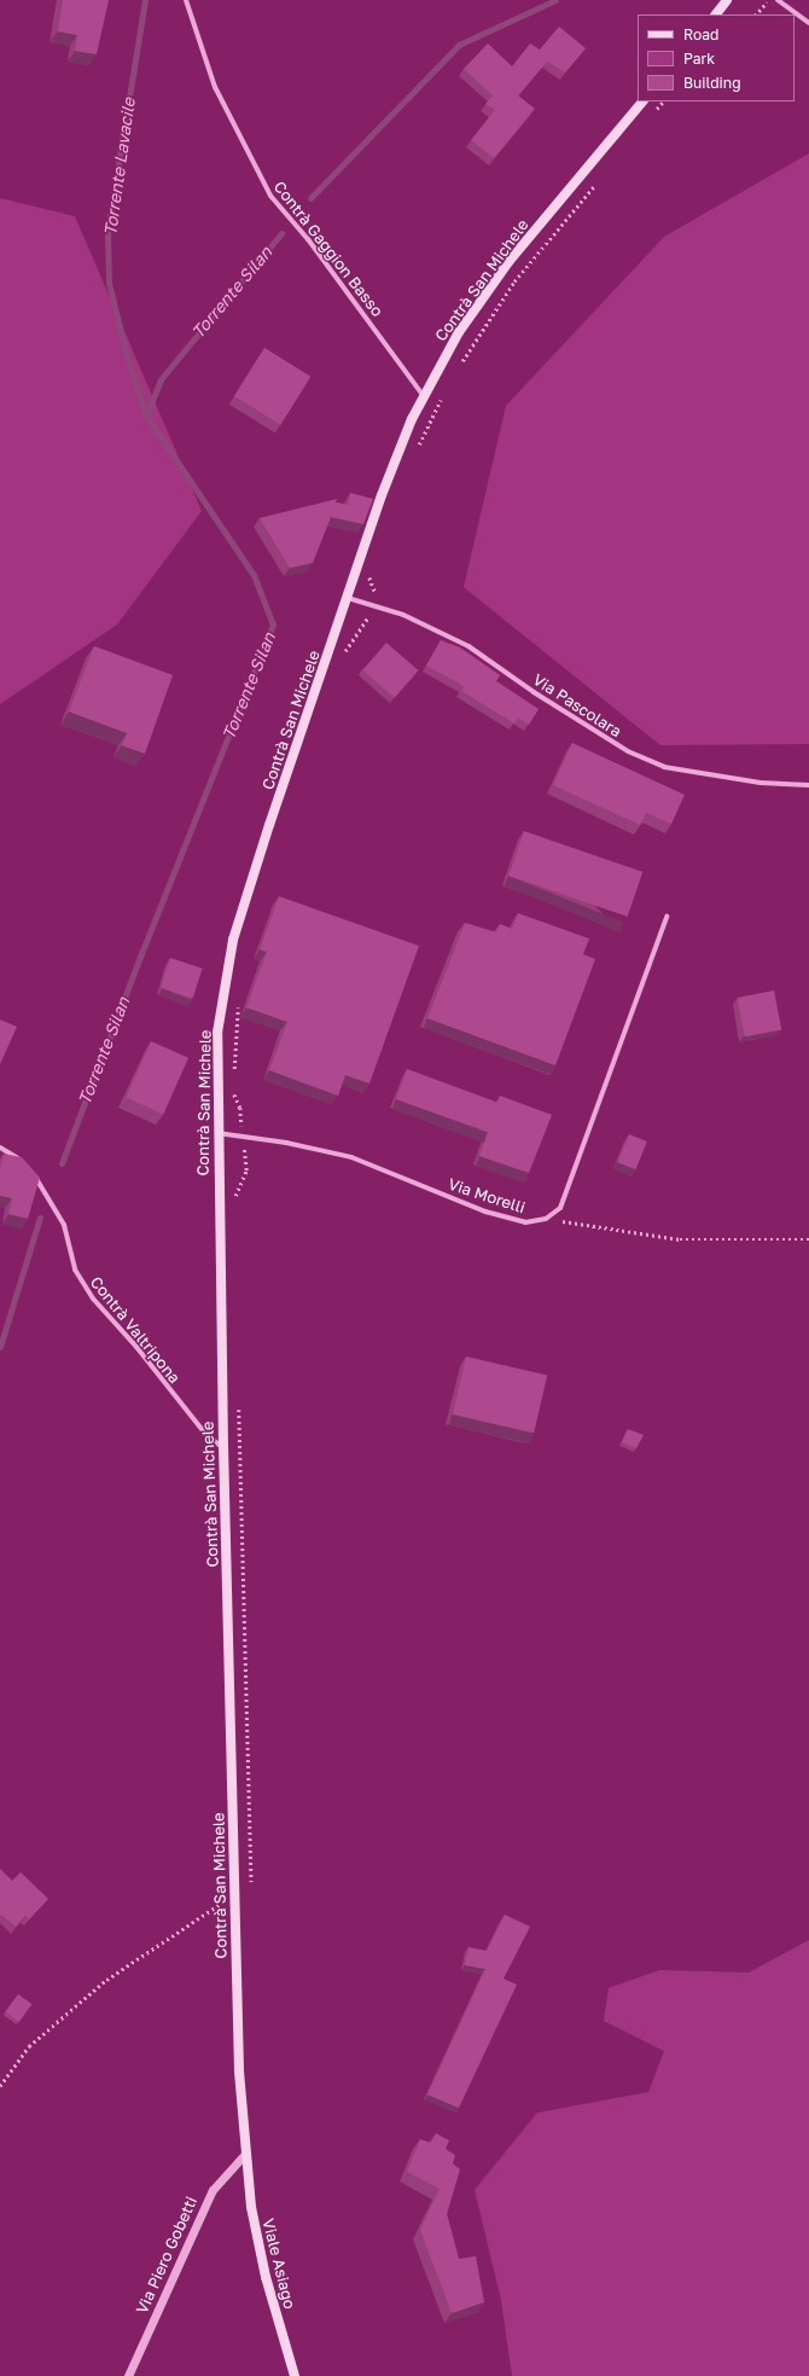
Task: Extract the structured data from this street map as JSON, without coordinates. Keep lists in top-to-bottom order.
{
  "streets": {
    "main road": ["Contrà San Michele", "Viale Asiago"],
    "street": [
      "Contrà Gaggion Basso",
      "Via Pascolara",
      "Via Morelli",
      "Contrà Valtripona",
      "Via Piero Gobetti"
    ]
  },
  "crossings": [
    ["Contrà Gaggion Basso", "Contrà San Michele"],
    ["Contrà San Michele", "Via Pascolara"],
    ["Contrà San Michele", "Via Morelli"],
    ["Contrà San Michele", "Contrà Valtripona"],
    ["Contrà San Michele", "Via Piero Gobetti"],
    ["Contrà San Michele", "Viale Asiago"],
    ["Via Piero Gobetti", "Viale Asiago"]
  ],
  "water": ["Torrente Lavacile", "Torrente Silan"],
  "legend": ["Road", "Park", "Building"]
}
